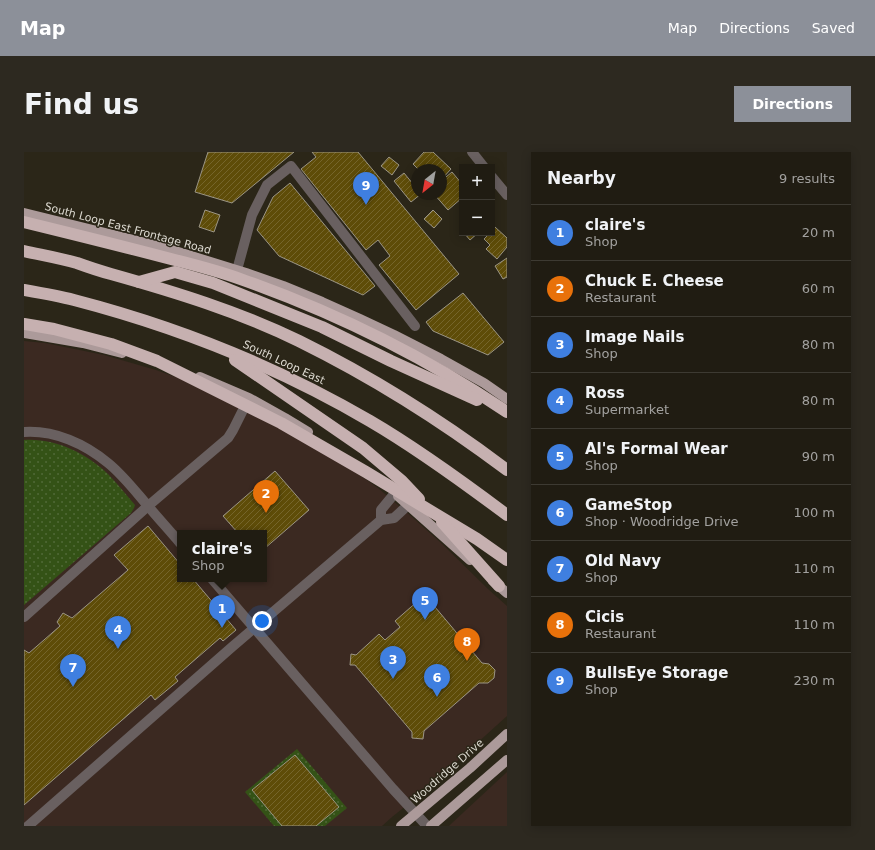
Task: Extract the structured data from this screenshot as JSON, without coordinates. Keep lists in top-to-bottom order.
{
  "streets": {
    "highway": ["South Loop East"],
    "main road": ["South Loop East Frontage Road", "Woodridge Drive"]
  },
  "north": "bottom left",
  "page": {
    "header": "Map",
    "nav": ["Map", "Directions", "Saved"],
    "buttons": "Directions",
    "title": "Find us",
    "heading": ["Nearby", "9 results"],
    "map_buttons": ["+", "−"],
    "pins": [
      "9",
      "2",
      "5",
      "1",
      "4",
      "8",
      "3",
      "7",
      "6"
    ],
    "list": [
      {
        "mark": "1",
        "name": "claire's",
        "note": "Shop",
        "value": "20 m"
      },
      {
        "mark": "2",
        "name": "Chuck E. Cheese",
        "note": "Restaurant",
        "value": "60 m"
      },
      {
        "mark": "3",
        "name": "Image Nails",
        "note": "Shop",
        "value": "80 m"
      },
      {
        "mark": "4",
        "name": "Ross",
        "note": "Supermarket",
        "value": "80 m"
      },
      {
        "mark": "5",
        "name": "Al's Formal Wear",
        "note": "Shop",
        "value": "90 m"
      },
      {
        "mark": "6",
        "name": "GameStop",
        "note": "Shop · Woodridge Drive",
        "value": "100 m"
      },
      {
        "mark": "7",
        "name": "Old Navy",
        "note": "Shop",
        "value": "110 m"
      },
      {
        "mark": "8",
        "name": "Cicis",
        "note": "Restaurant",
        "value": "110 m"
      },
      {
        "mark": "9",
        "name": "BullsEye Storage",
        "note": "Shop",
        "value": "230 m"
      }
    ],
    "popup": ["claire's", "Shop"]
  }
}
